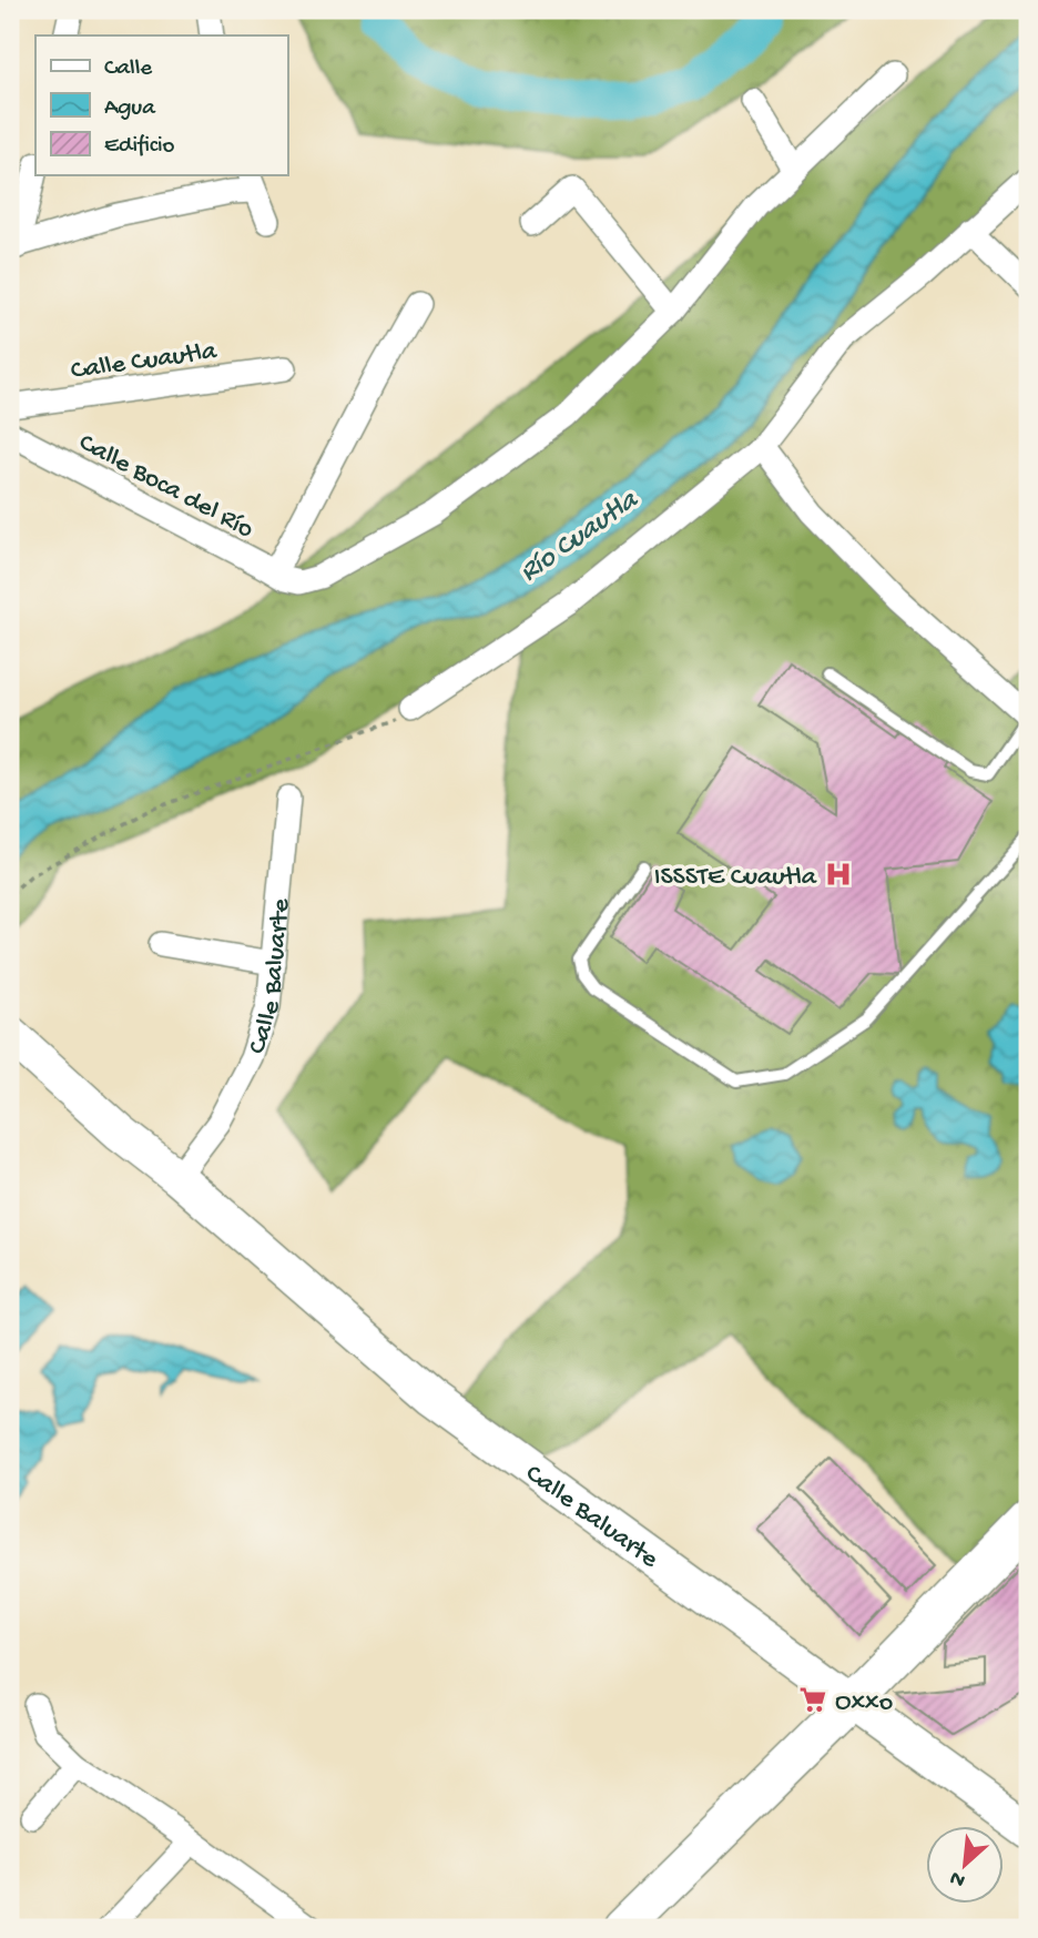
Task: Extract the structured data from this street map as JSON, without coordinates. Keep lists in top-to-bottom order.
{
  "streets": {
    "street": ["Calle Cuautla", "Calle Boca del Río", "Calle Baluarte"]
  },
  "water": ["Río Cuautla"],
  "places": {
    "hospital": ["ISSSTE Cuautla"],
    "supermarket": ["Oxxo"]
  },
  "legend": ["Calle", "Agua", "Edificio"],
  "north": "bottom left"
}
